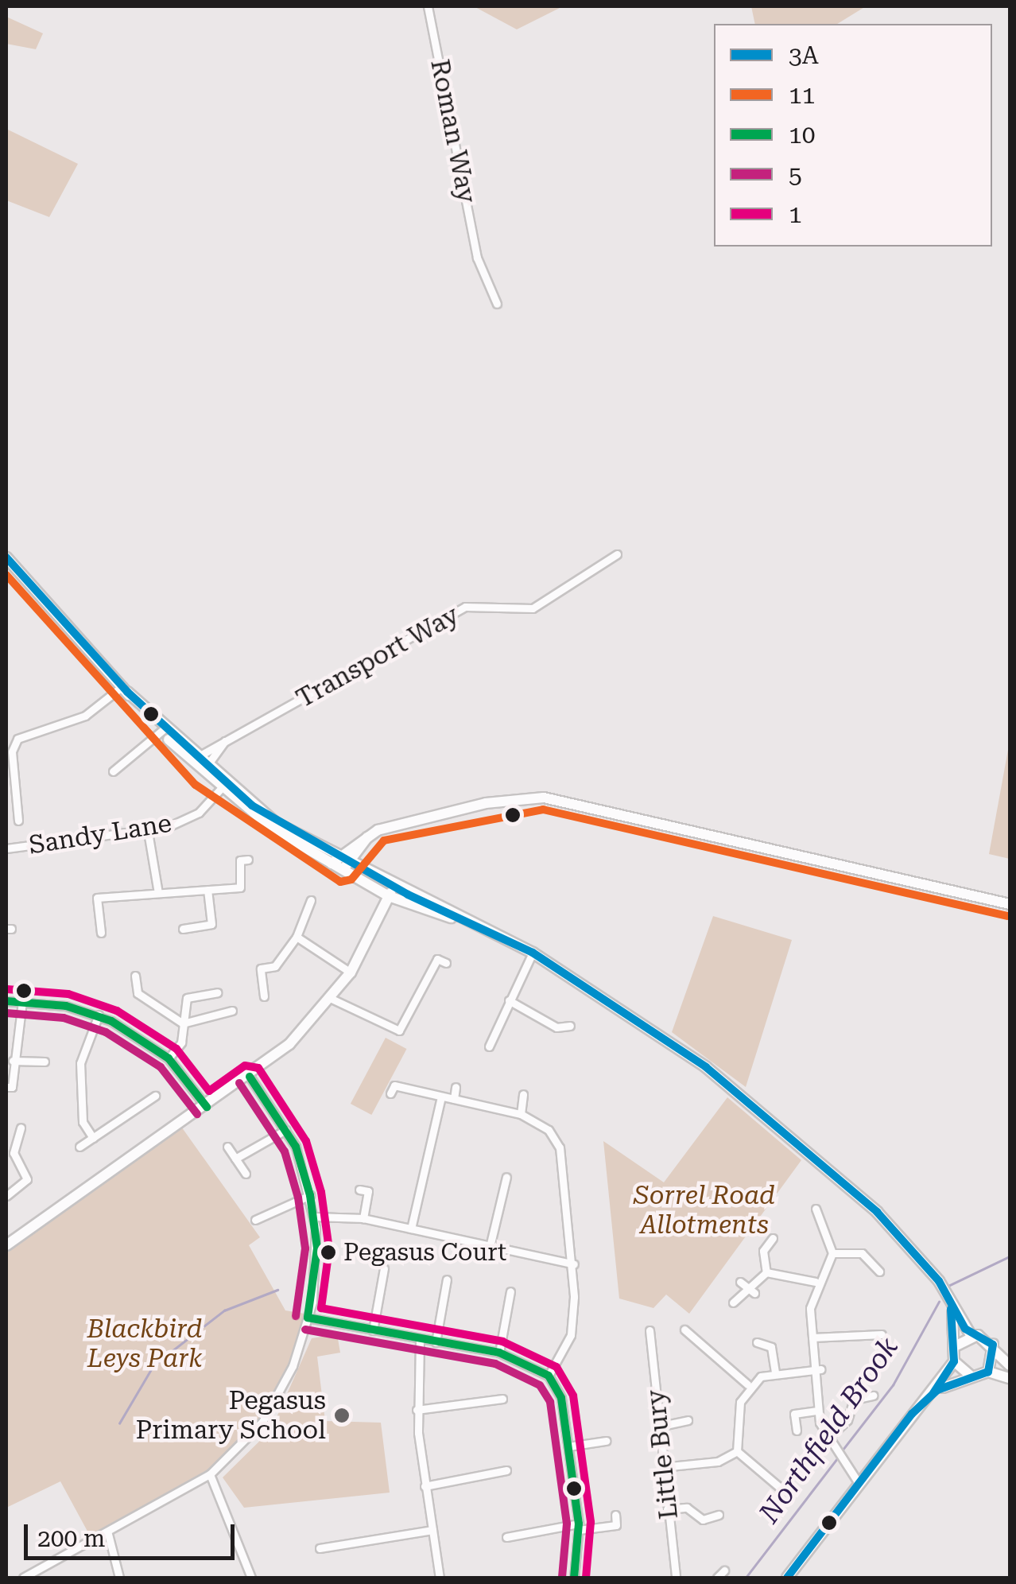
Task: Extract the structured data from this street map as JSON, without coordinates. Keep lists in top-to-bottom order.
{
  "streets": {
    "street": [
      "Roman Way",
      "Transport Way",
      "Sandy Lane",
      "Little Bury"
    ]
  },
  "water": ["Northfield Brook"],
  "parks": ["Sorrel Road Allotments", "Blackbird Leys Park"],
  "places": ["Pegasus Court", "Pegasus Primary School"],
  "lines": [
    "transit line 3A",
    "transit line 11",
    "transit line 1",
    "transit line 10",
    "transit line 5"
  ],
  "legend": [
    "3A",
    "11",
    "10",
    "5",
    "1"
  ],
  "scale_bar": "200 m"
}
